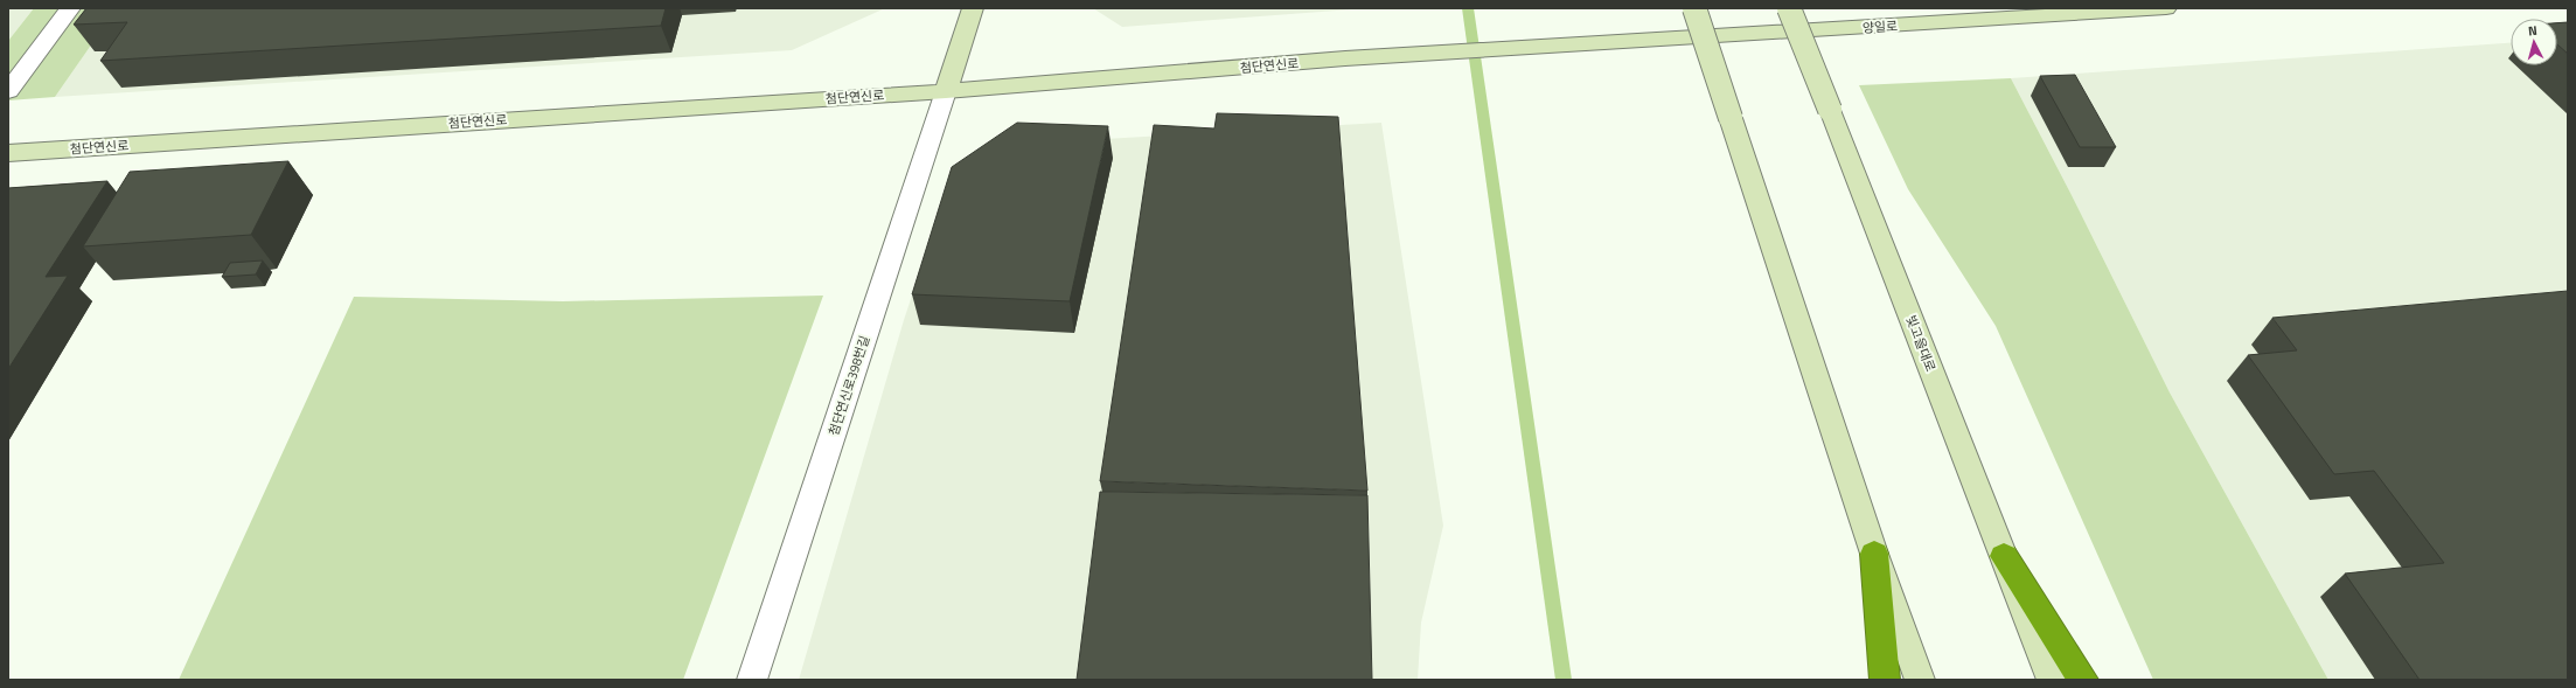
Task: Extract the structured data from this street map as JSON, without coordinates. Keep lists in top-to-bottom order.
{
  "streets": {
    "main road": ["양일로", "첨단연신로", "빛고을대로"],
    "street": ["첨단연신로398번길"]
  },
  "crossings": [
    ["양일로", "첨단연신로"],
    ["첨단연신로", "첨단연신로398번길"]
  ],
  "north": "top"
}
